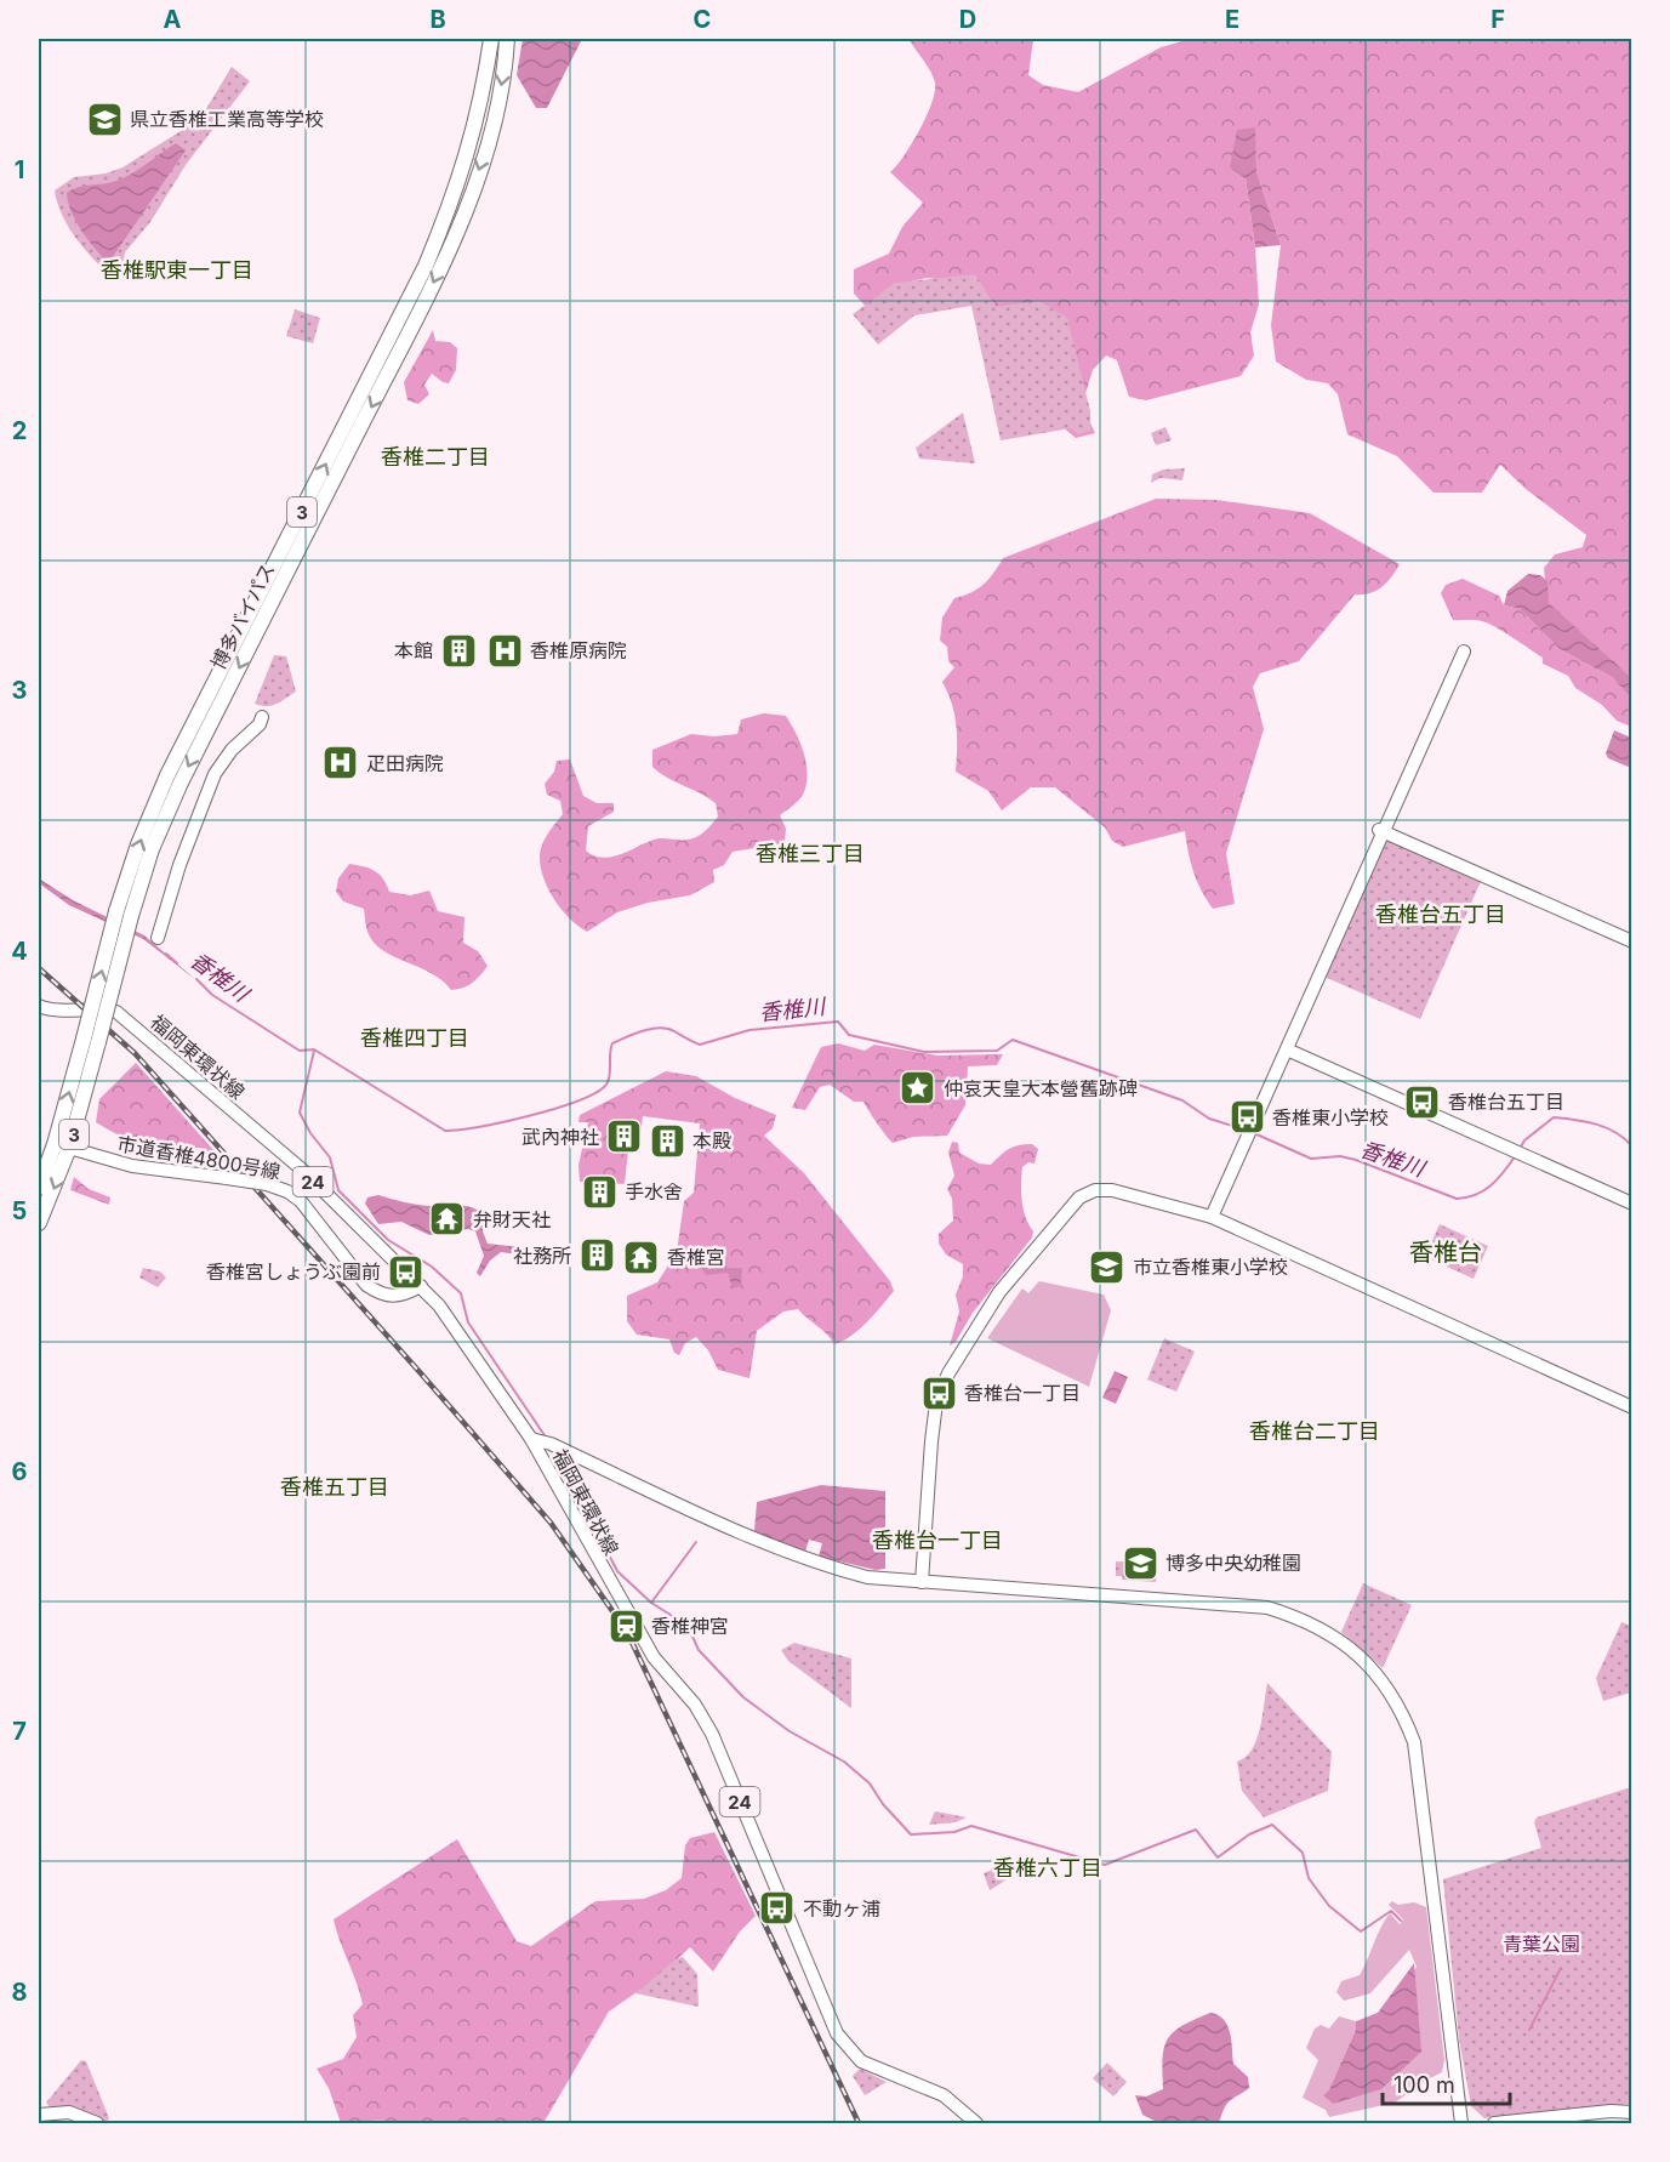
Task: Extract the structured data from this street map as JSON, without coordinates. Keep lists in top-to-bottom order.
{
  "streets": {
    "highway": ["3", "博多バイパス"],
    "street": ["福岡東環状線", "市道香椎4800号線", "24"]
  },
  "crossings": [
    ["博多バイパス", "市道香椎4800号線"],
    ["福岡東環状線", "市道香椎4800号線"]
  ],
  "districts": [
    "香椎駅東一丁目",
    "香椎二丁目",
    "香椎三丁目",
    "香椎台五丁目",
    "香椎四丁目",
    "香椎台",
    "香椎台二丁目",
    "香椎五丁目",
    "香椎台一丁目",
    "香椎六丁目"
  ],
  "water": ["香椎川"],
  "parks": ["青葉公園"],
  "places": {
    "school or university": ["県立香椎工業高等学校", "市立香椎東小学校", "博多中央幼稚園"],
    "building": [
      "本館",
      "武內神社",
      "本殿",
      "手水舍",
      "社務所"
    ],
    "hospital": ["香椎原病院", "疋田病院"],
    "place": ["仲哀天皇大本營舊跡碑"],
    "bus stop": [
      "香椎台五丁目",
      "香椎東小学校",
      "香椎宮しょうぶ園前",
      "香椎台一丁目",
      "不動ヶ浦"
    ],
    "temple": ["弁財天社", "香椎宮"],
    "station": ["香椎神宮"]
  },
  "scale_bar": "100 m",
  "grid": {
    "columns": [
      "A",
      "B",
      "C",
      "D",
      "E",
      "F"
    ],
    "rows": [
      "1",
      "2",
      "3",
      "4",
      "5",
      "6",
      "7",
      "8"
    ]
  }
}
